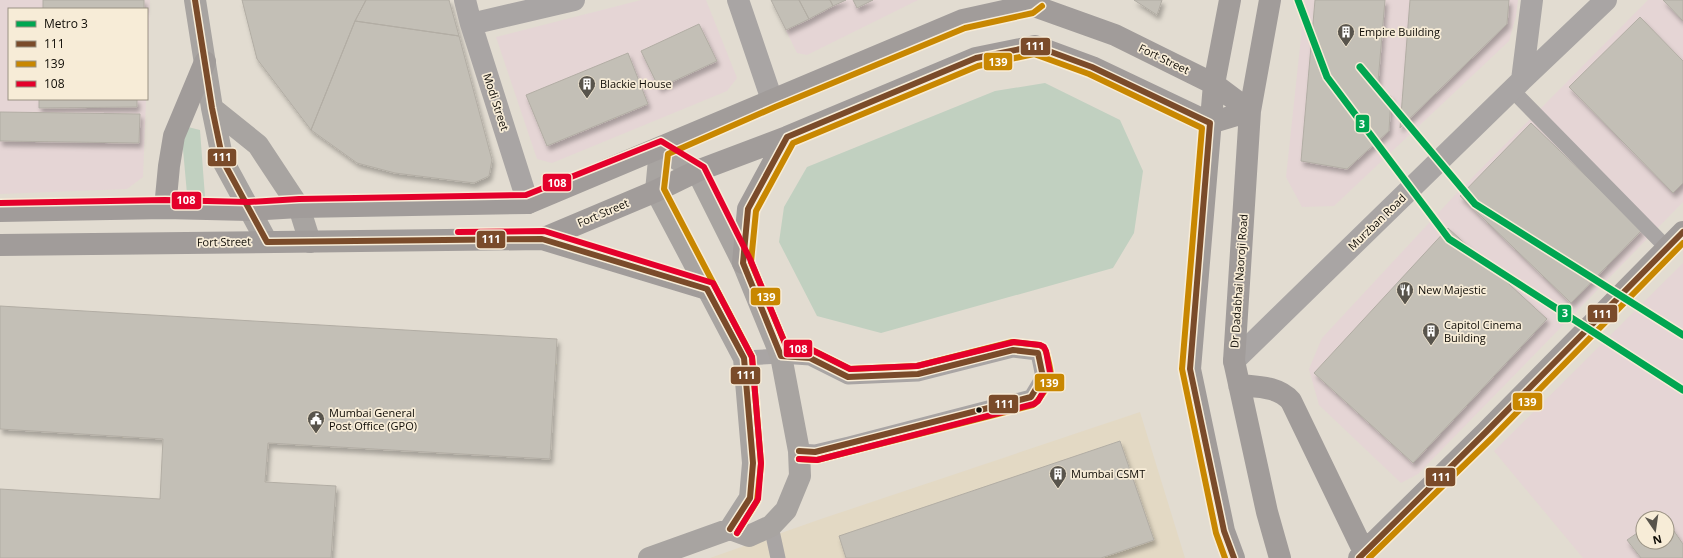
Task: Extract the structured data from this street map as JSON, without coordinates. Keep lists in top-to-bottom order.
{
  "streets": {
    "main road": ["Fort Street", "Dr Dadabhai Naoroji Road"],
    "street": ["Modi Street", "Murzban Road"]
  },
  "crossings": [
    ["Fort Street", "Dr Dadabhai Naoroji Road"],
    ["Murzban Road", "Dr Dadabhai Naoroji Road"]
  ],
  "places": {
    "building": [
      "Empire Building",
      "Blackie House",
      "Capitol Cinema Building",
      "Mumbai CSMT"
    ],
    "restaurant": ["New Majestic"],
    "public building": ["Mumbai General Post Office (GPO)"]
  },
  "lines": [
    "metro line 3",
    "transit line 111",
    "transit line 139",
    "transit line 108"
  ],
  "legend": [
    "Metro 3",
    "111",
    "139",
    "108"
  ],
  "north": "bottom"
}
